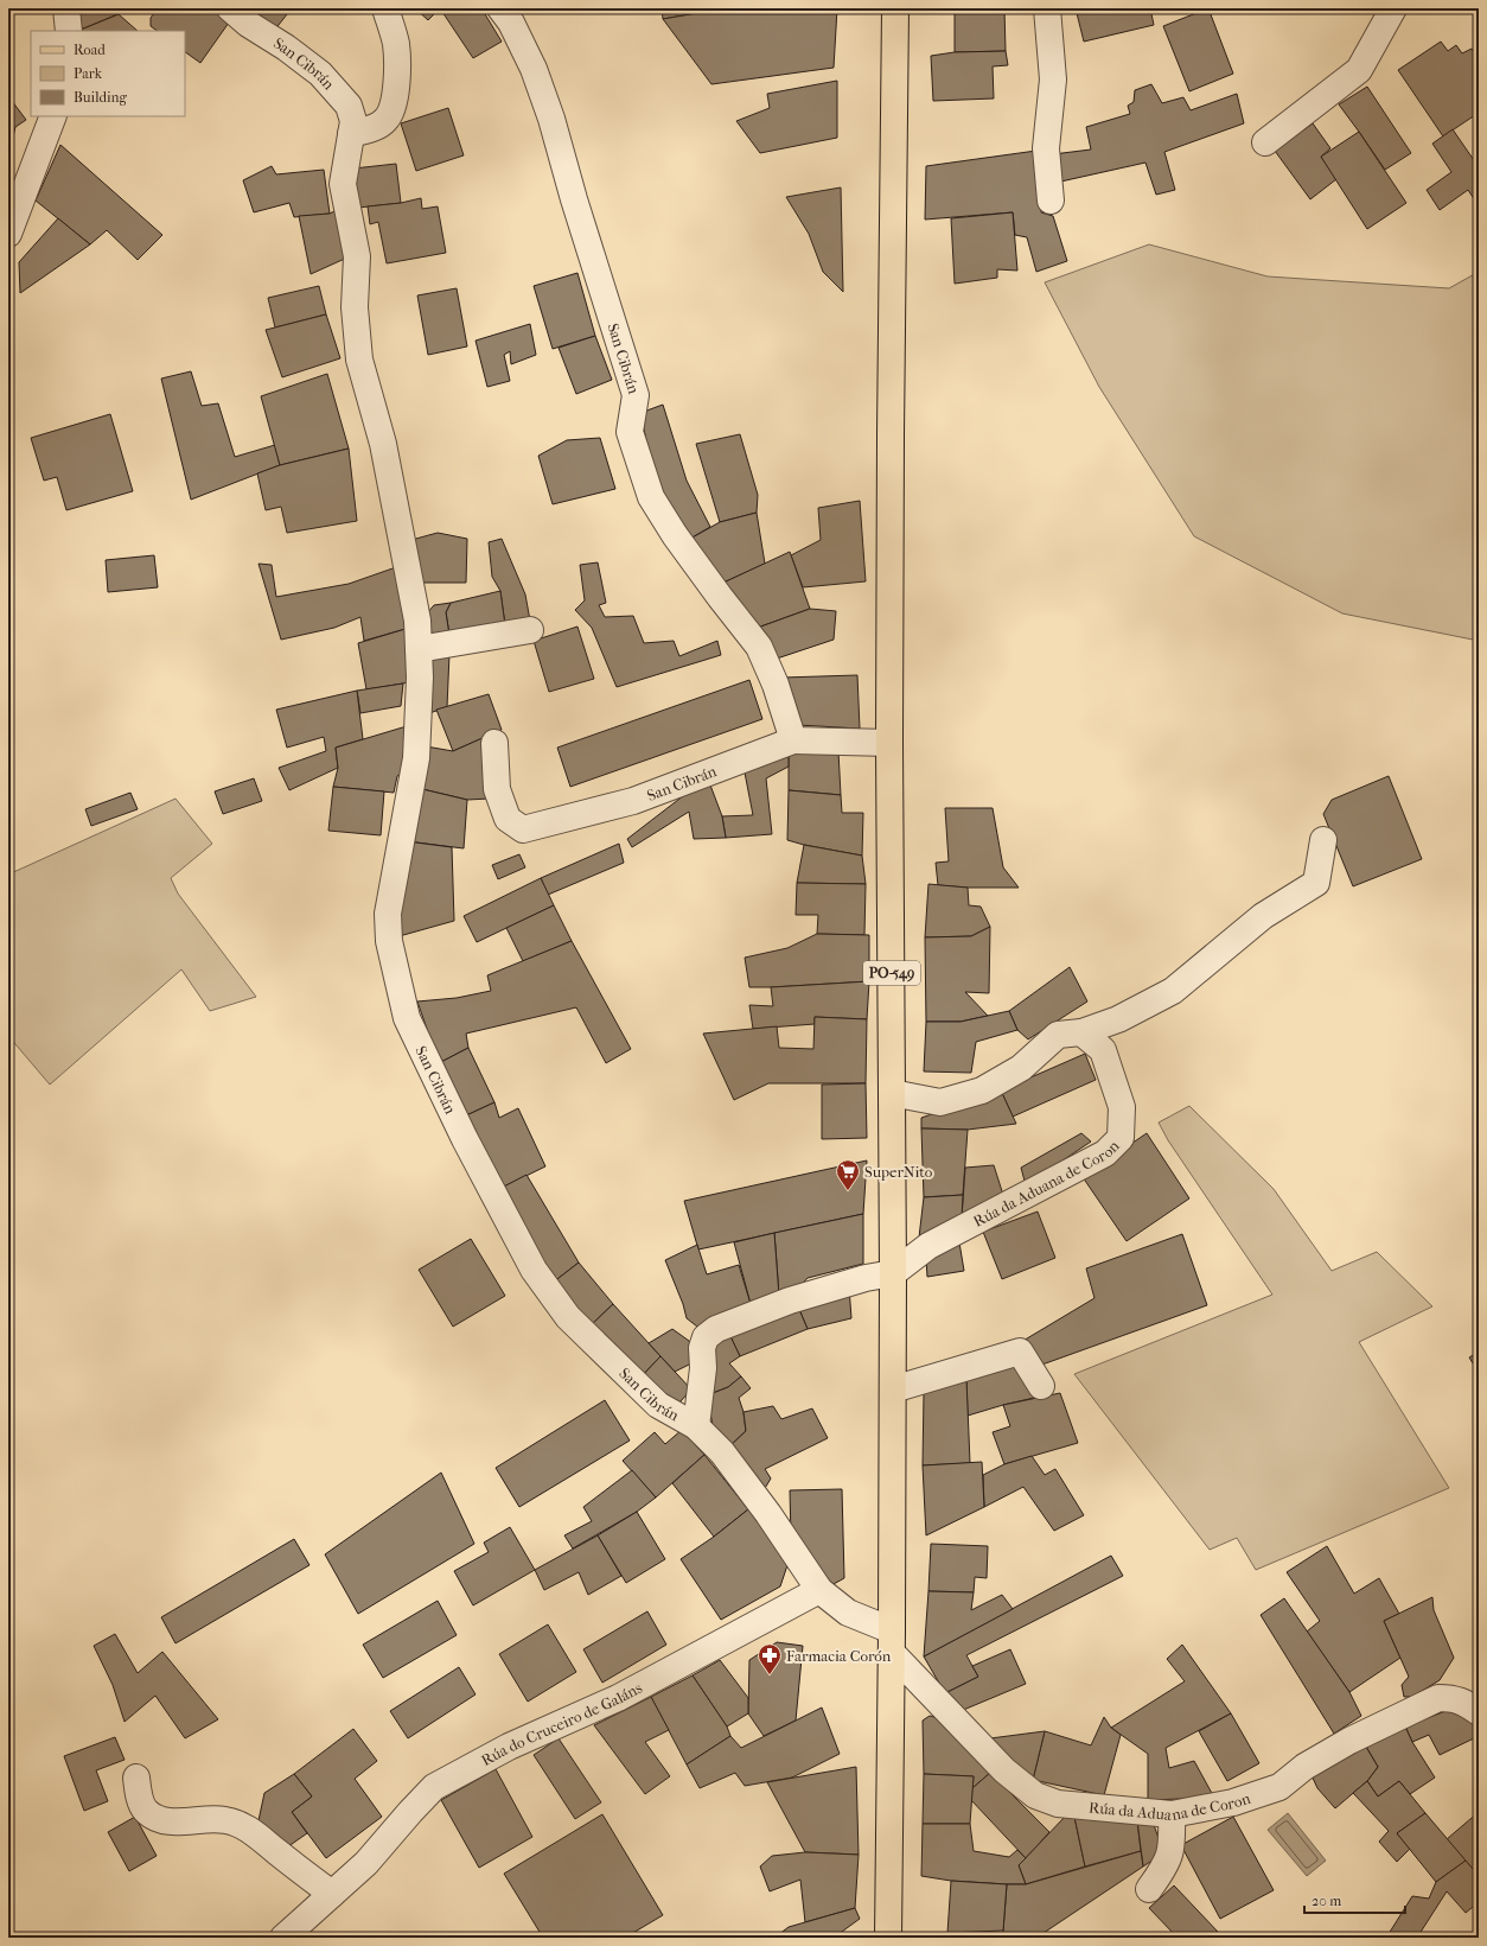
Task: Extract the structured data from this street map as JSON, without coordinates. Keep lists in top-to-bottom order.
{
  "streets": {
    "main road": ["PO-549"],
    "street": ["San Cibrán", "Rúa da Aduana de Coron", "Rúa do Cruceiro de Galáns"]
  },
  "crossings": [
    ["San Cibrán", "PO-549"],
    ["San Cibrán", "Rúa da Aduana de Coron"],
    ["San Cibrán", "Rúa do Cruceiro de Galáns"],
    ["PO-549", "Rúa da Aduana de Coron"]
  ],
  "places": {
    "supermarket": ["SuperNito"],
    "pharmacy": ["Farmacia Corón"]
  },
  "legend": ["Road", "Park", "Building"],
  "scale_bar": "20 m"
}
